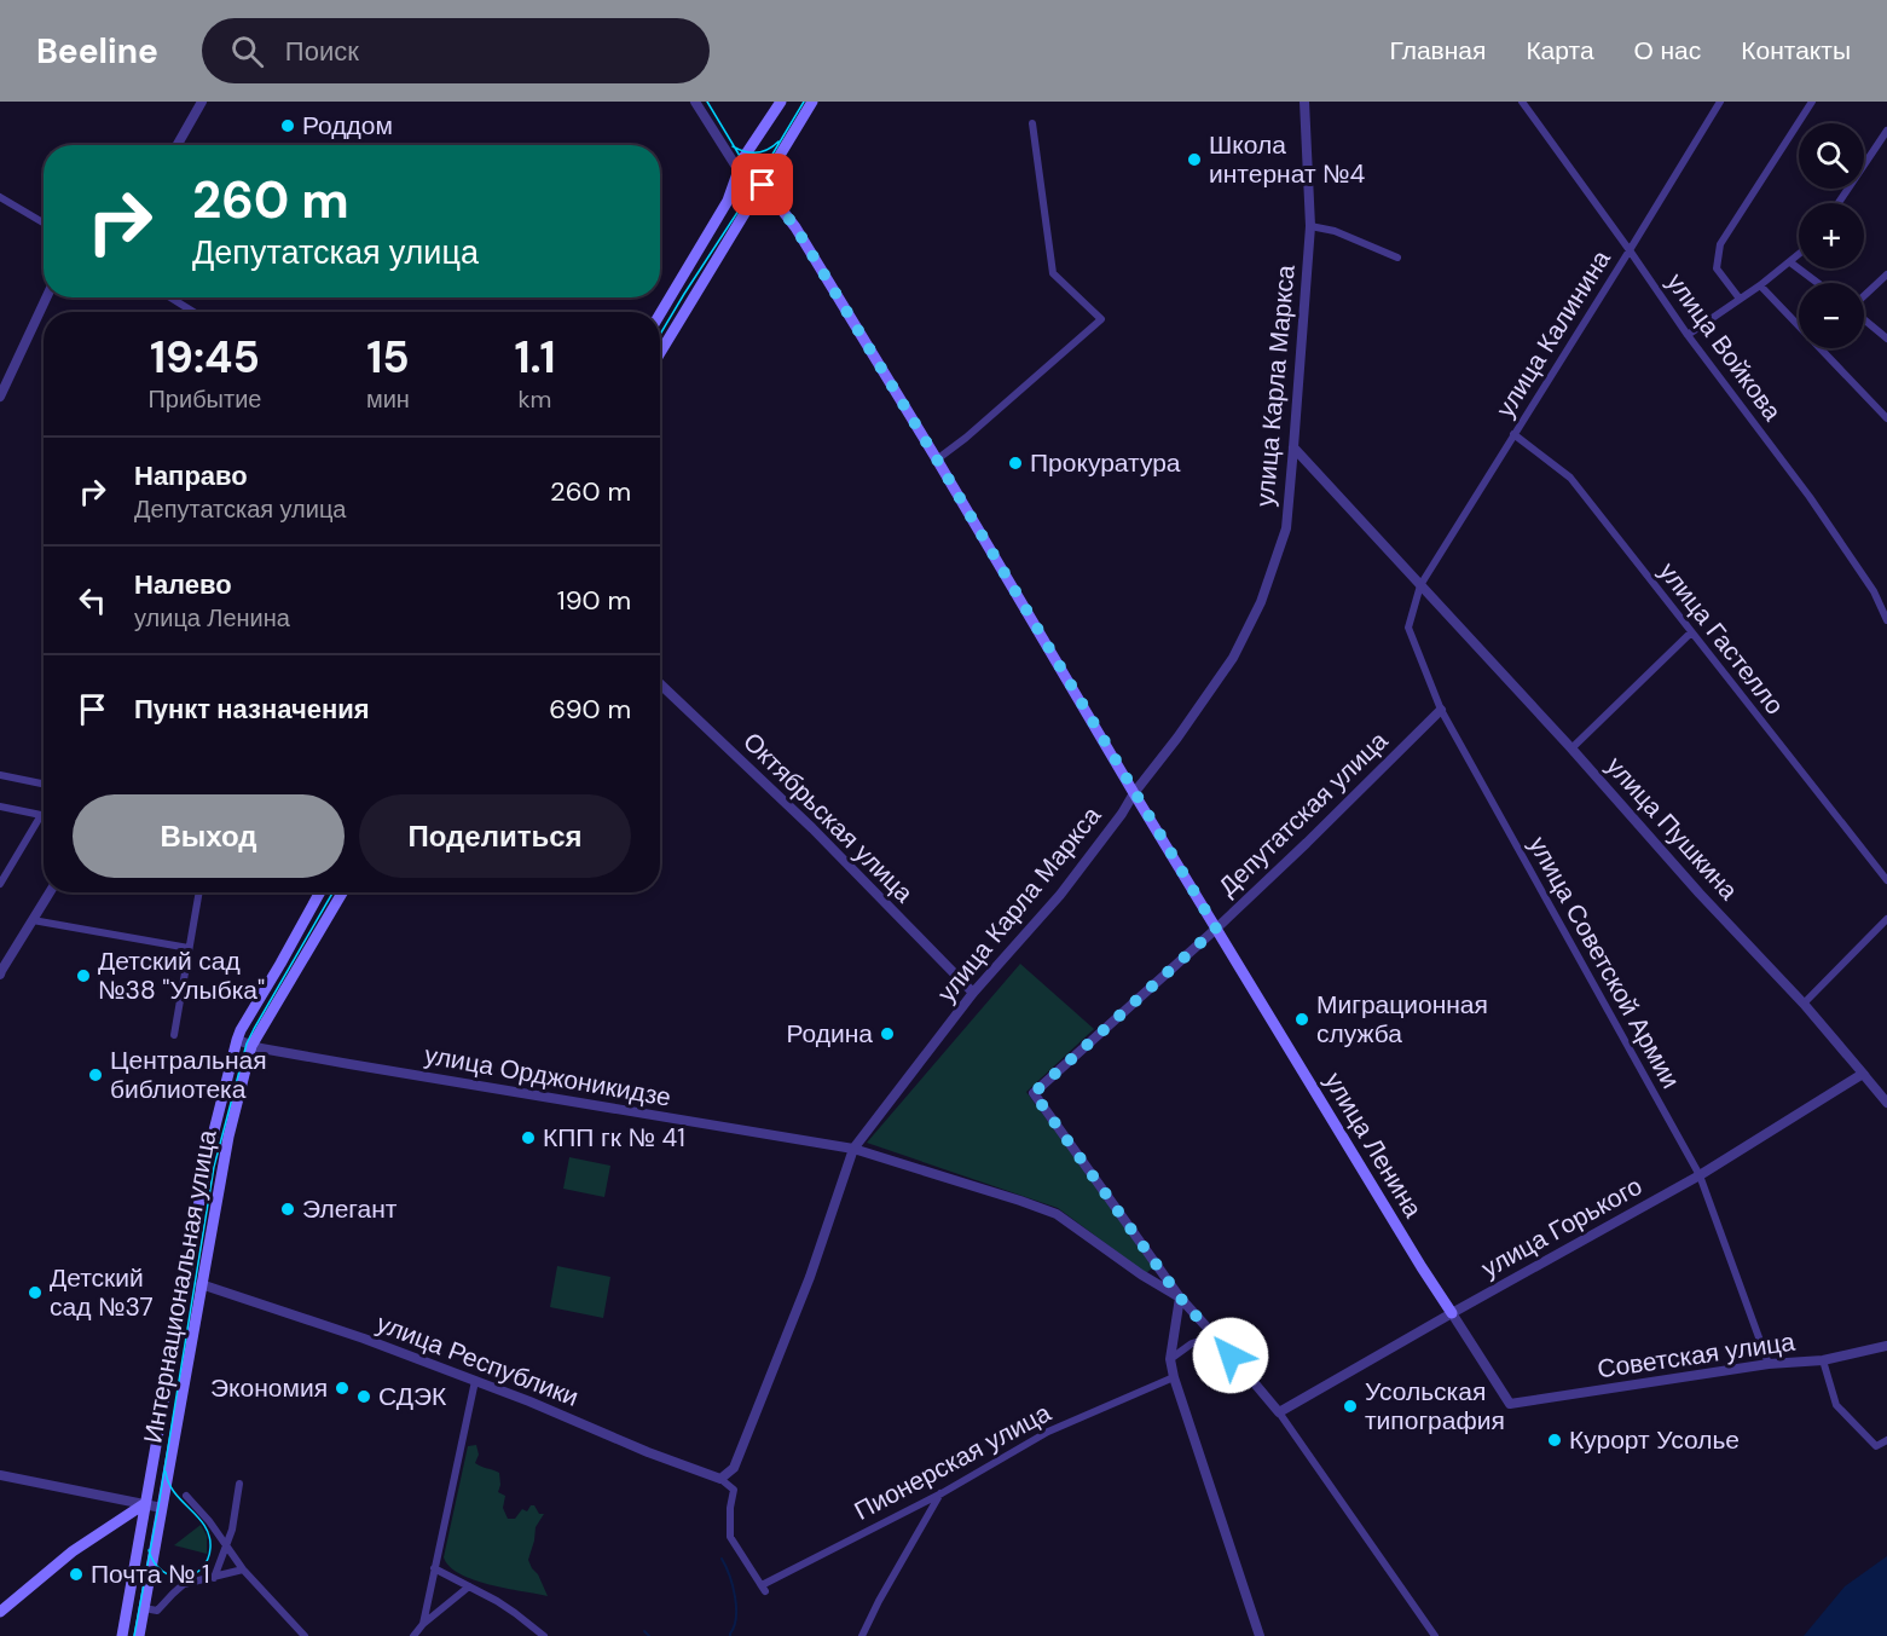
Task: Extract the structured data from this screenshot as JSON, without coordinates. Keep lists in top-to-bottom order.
{
  "streets": {
    "main road": ["улица Ленина", "Интернациональная улица"],
    "street": [
      "улица Калинина",
      "улица Войкова",
      "улица Карла Маркса",
      "улица Гастелло",
      "Депутатская улица",
      "Октябрьская улица",
      "улица Пушкина",
      "улица Советской Армии",
      "улица Орджоникидзе",
      "улица Горького",
      "Советская улица",
      "улица Республики",
      "Пионерская улица"
    ]
  },
  "crossings": [
    ["улица Калинина", "улица Войкова"],
    ["улица Калинина", "улица Гастелло"],
    ["улица Калинина", "улица Пушкина"],
    ["улица Калинина", "улица Советской Армии"],
    ["улица Карла Маркса", "Октябрьская улица"],
    ["улица Карла Маркса", "улица Пушкина"],
    ["улица Карла Маркса", "улица Орджоникидзе"],
    ["улица Карла Маркса", "улица Ленина"],
    ["улица Карла Маркса", "улица Республики"],
    ["улица Карла Маркса", "Пионерская улица"],
    ["Депутатская улица", "улица Советской Армии"],
    ["Депутатская улица", "улица Орджоникидзе"],
    ["Депутатская улица", "улица Ленина"],
    ["улица Пушкина", "улица Советской Армии"],
    ["улица Пушкина", "улица Горького"],
    ["улица Советской Армии", "улица Горького"],
    ["улица Советской Армии", "Советская улица"],
    ["улица Орджоникидзе", "Интернациональная улица"],
    ["улица Ленина", "улица Горького"],
    ["улица Ленина", "Советская улица"],
    ["Интернациональная улица", "улица Республики"],
    ["улица Республики", "Пионерская улица"]
  ],
  "places": [
    "Роддом",
    "Школа интернат №4",
    "Прокуратура",
    "Детский сад №38 \"Улыбка\"",
    "Миграционная служба",
    "Родина",
    "Центральная библиотека",
    "КПП гк № 41",
    "Элегант",
    "Детский сад №37",
    "Экономия",
    "СДЭК",
    "Усольская типография",
    "Курорт Усолье",
    "Почта № 1"
  ],
  "page": {
    "header": "Beeline",
    "search": "Поиск",
    "nav": [
      "Главная",
      "Карта",
      "О нас",
      "Контакты"
    ],
    "map_buttons": ["+", "−"],
    "turn": ["260 m", "Депутатская улица"],
    "eta": [
      "19:45",
      "Прибытие",
      "15",
      "мин",
      "1.1",
      "km"
    ],
    "list": [
      {
        "name": "Направо",
        "note": "Депутатская улица",
        "value": "260 m"
      },
      {
        "name": "Налево",
        "note": "улица Ленина",
        "value": "190 m"
      },
      {
        "name": "Пункт назначения",
        "value": "690 m"
      }
    ],
    "buttons": ["Выход", "Поделиться"]
  }
}
